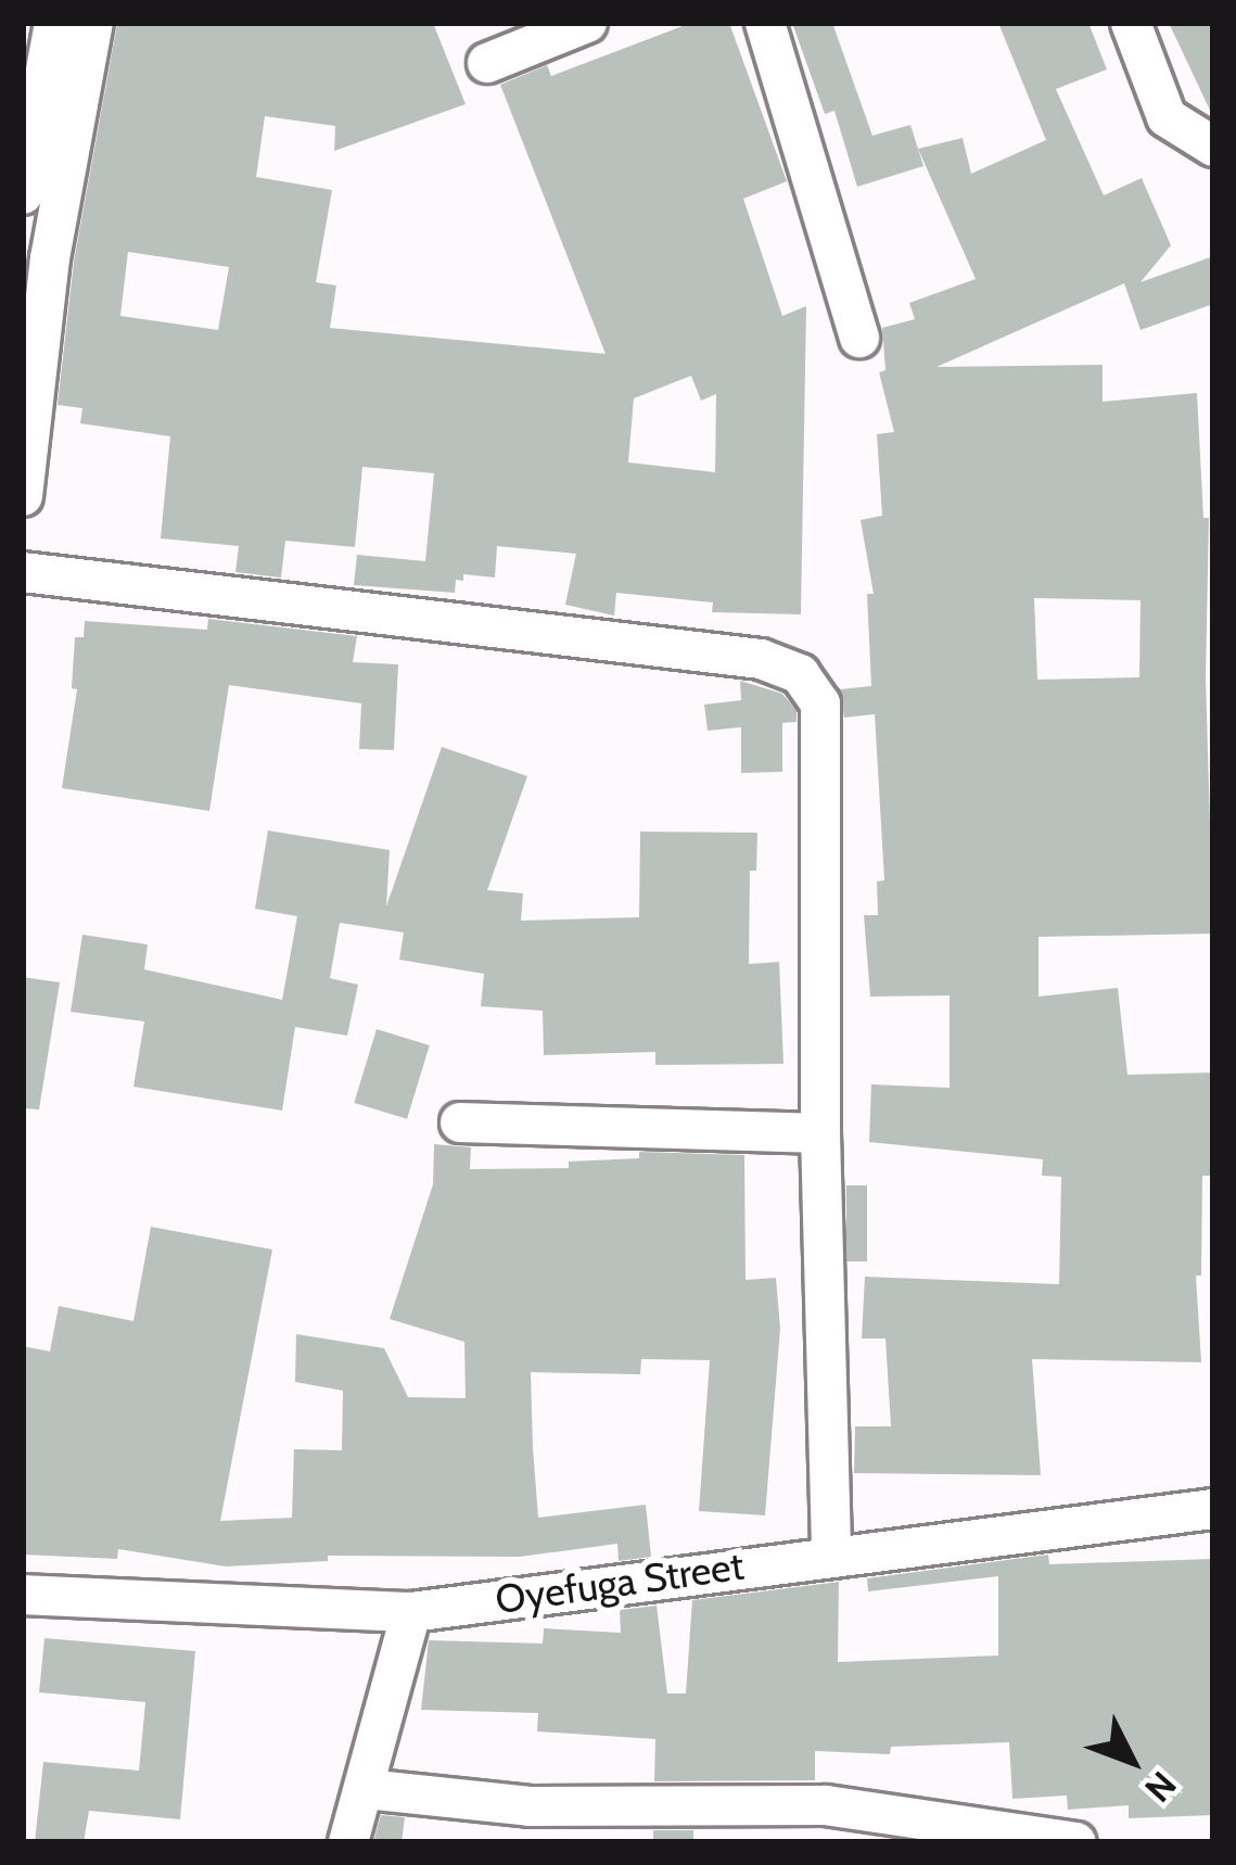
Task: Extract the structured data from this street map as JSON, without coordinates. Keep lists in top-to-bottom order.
{
  "streets": {
    "street": ["Oyefuga Street"]
  },
  "north": "bottom right"
}
